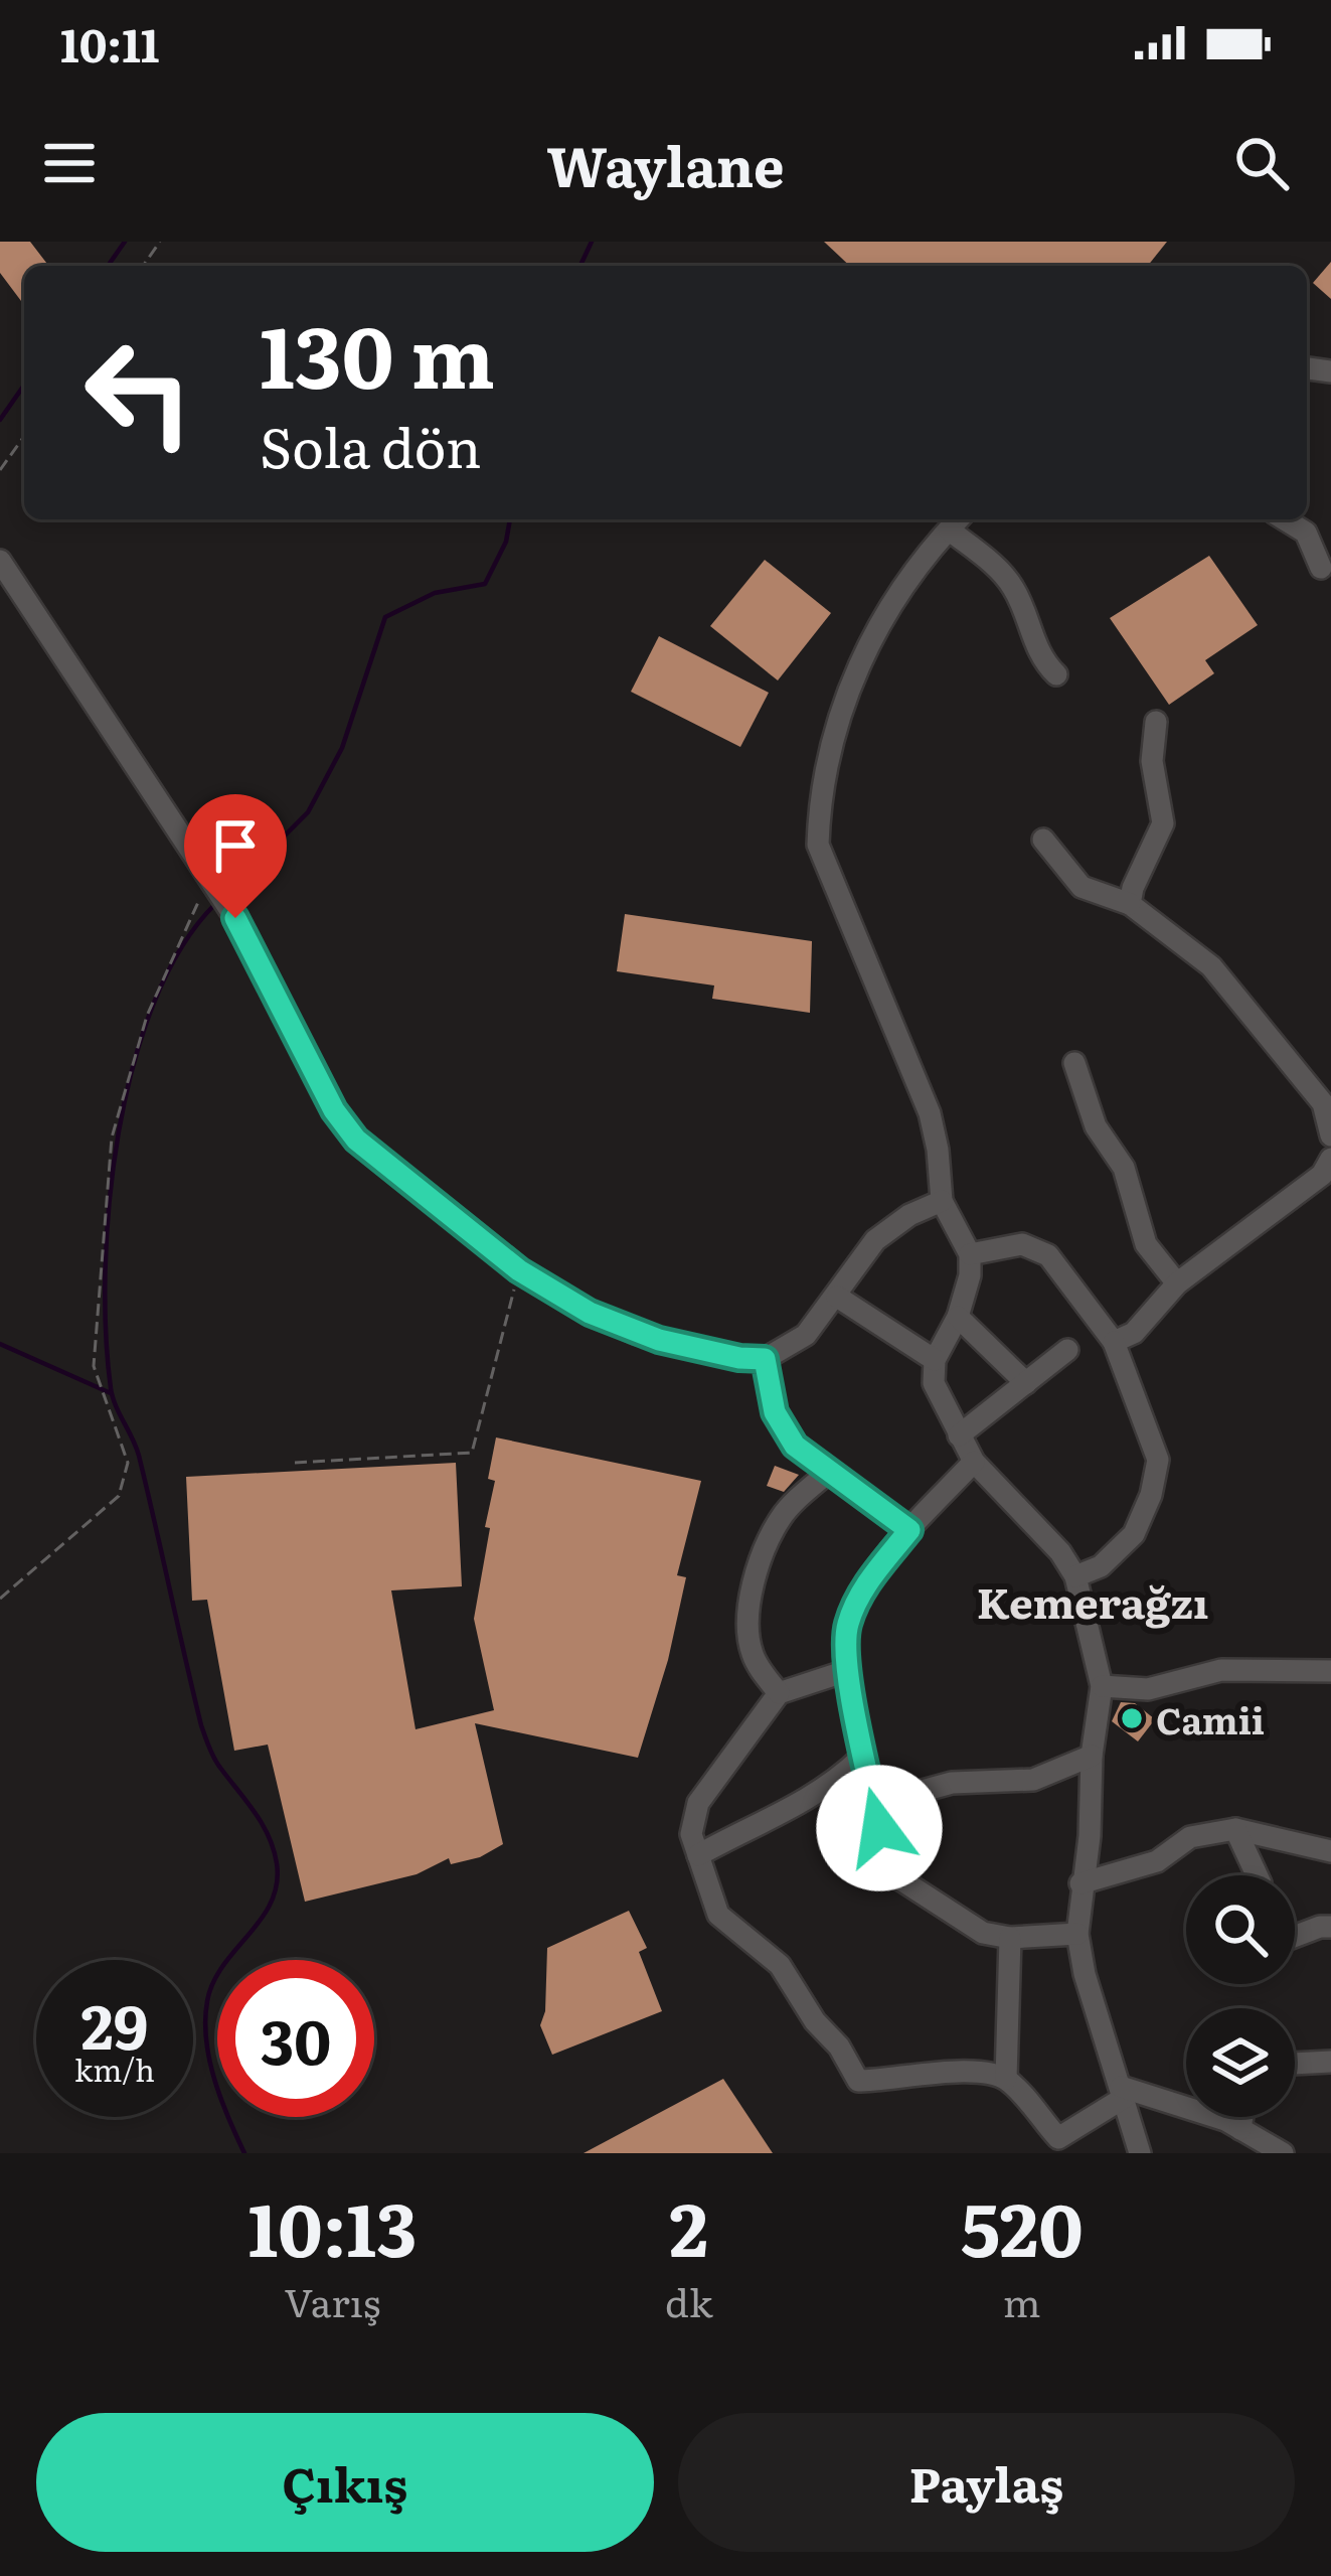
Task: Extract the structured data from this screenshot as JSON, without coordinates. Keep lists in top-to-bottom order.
{
  "districts": ["Kemerağzı"],
  "places": ["Camii"],
  "page": {
    "status": "10:11",
    "header": "Waylane",
    "turn": ["130 m", "Sola dön"],
    "speed": "29 km/h",
    "limit": "30",
    "eta": [
      "10:13",
      "Varış",
      "2",
      "dk",
      "520",
      "m"
    ],
    "buttons": ["Çıkış", "Paylaş"]
  }
}
